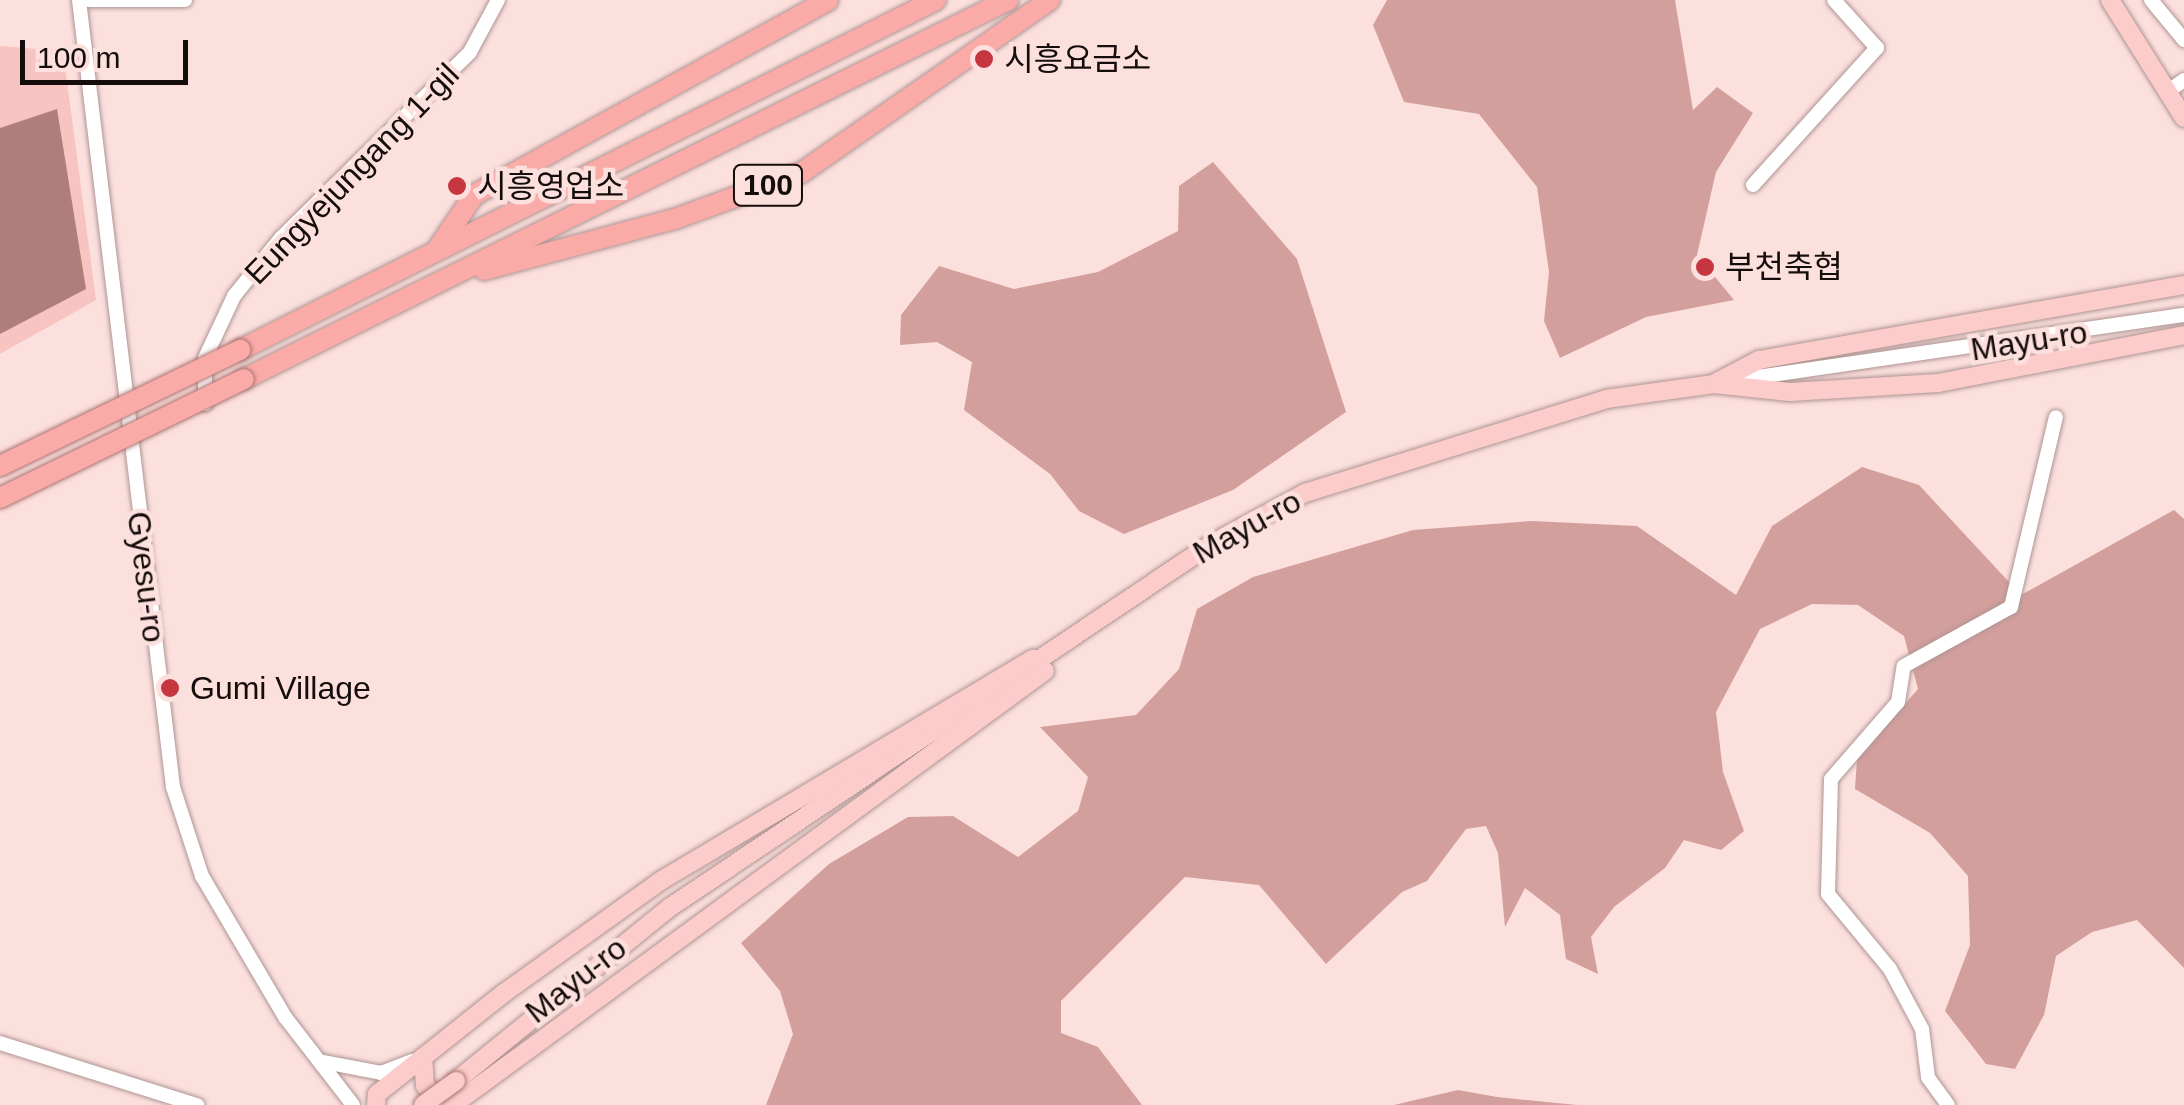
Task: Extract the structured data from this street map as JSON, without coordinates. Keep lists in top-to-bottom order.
{
  "streets": {
    "highway": ["100"],
    "main road": ["Mayu-ro"],
    "street": ["Eungyejungang 1-gil", "Gyesu-ro"]
  },
  "places": [
    "시흥요금소",
    "시흥영업소",
    "부천축협",
    "Gumi Village"
  ],
  "scale_bar": "100 m"
}
